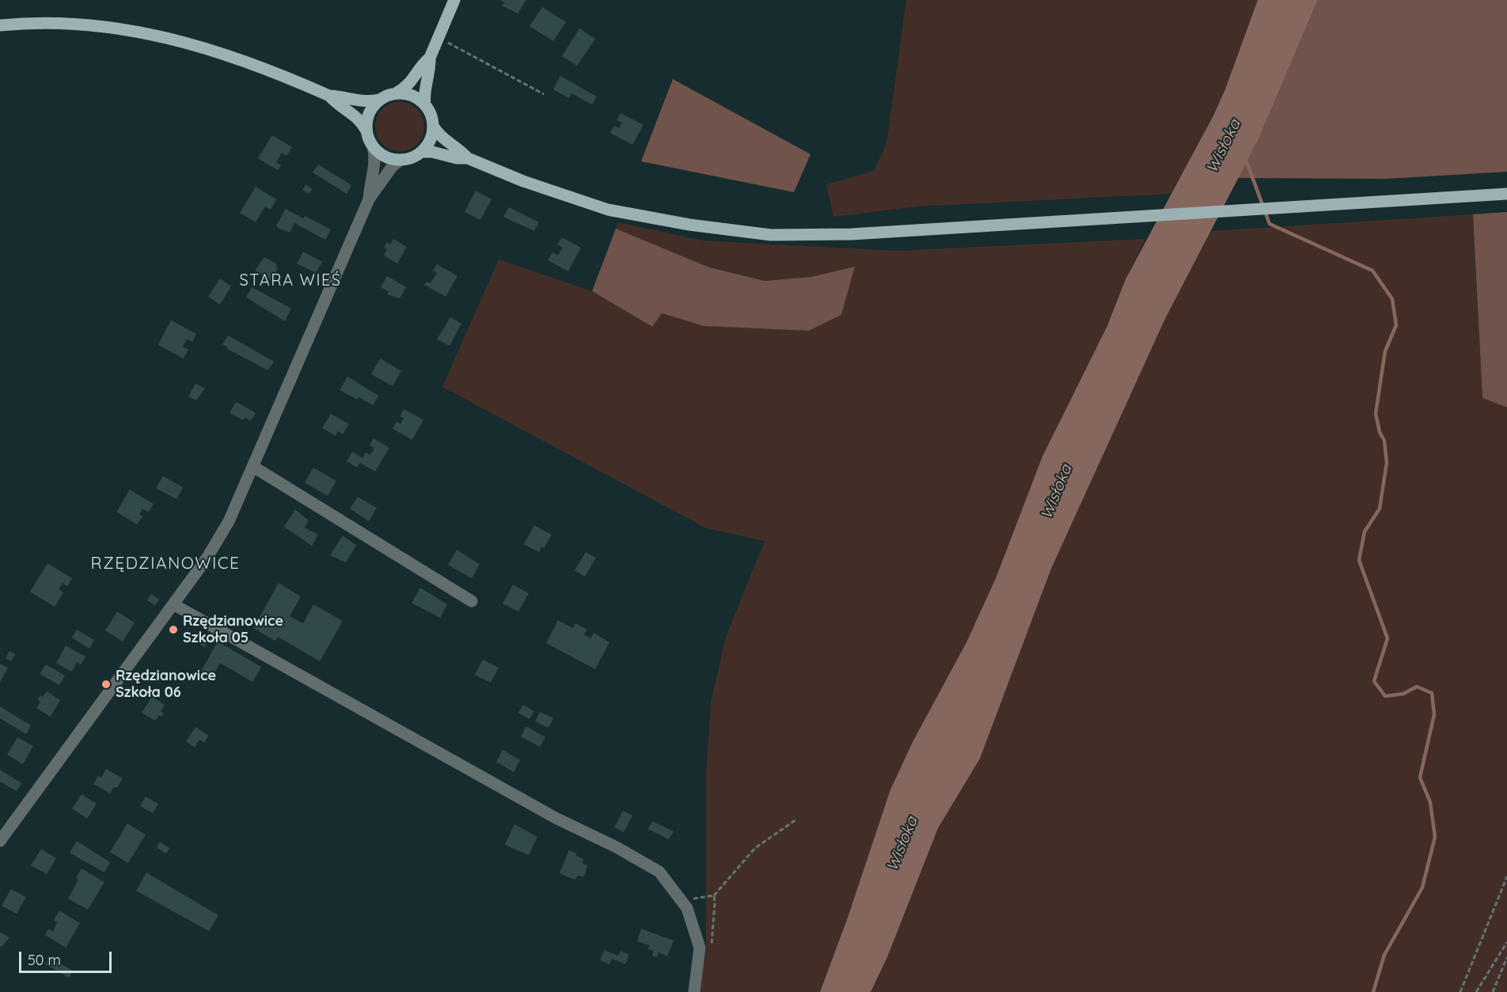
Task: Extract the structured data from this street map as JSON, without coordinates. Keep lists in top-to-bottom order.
{
  "districts": ["STARA WIEŚ", "RZĘDZIANOWICE"],
  "water": ["Wisłoka"],
  "places": ["Rzędzianowice Szkoła 05", "Rzędzianowice Szkoła 06"],
  "scale_bar": "50 m"
}
